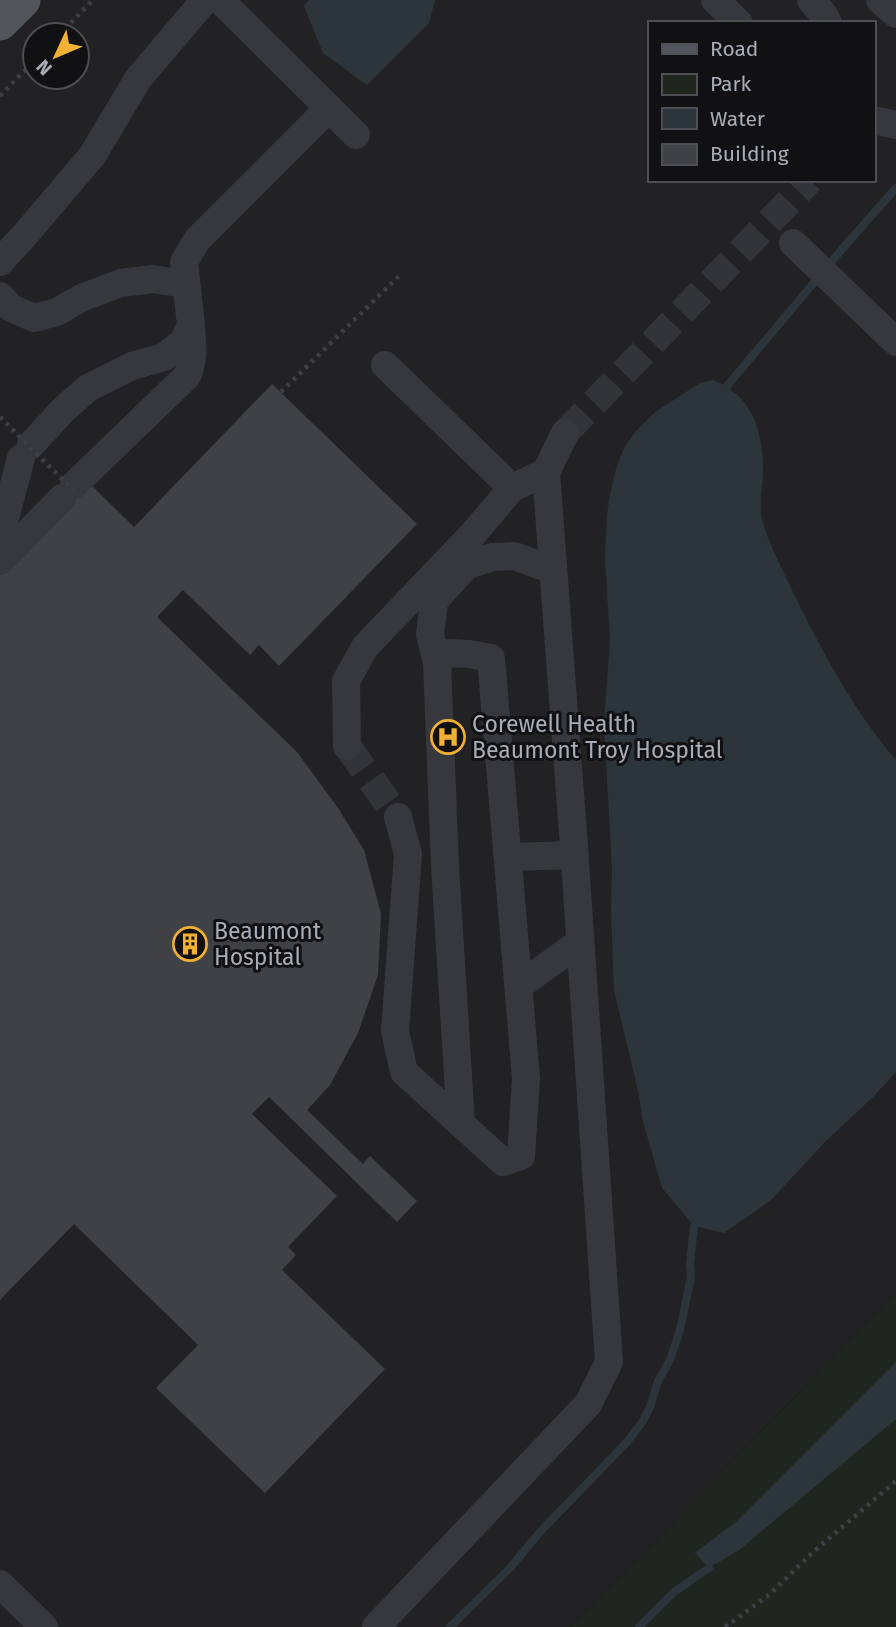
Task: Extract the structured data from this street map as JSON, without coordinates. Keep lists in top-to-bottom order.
{
  "places": {
    "hospital": ["Corewell Health Beaumont Troy Hospital"],
    "building": ["Beaumont Hospital"]
  },
  "legend": [
    "Road",
    "Park",
    "Water",
    "Building"
  ],
  "north": "bottom left"
}
